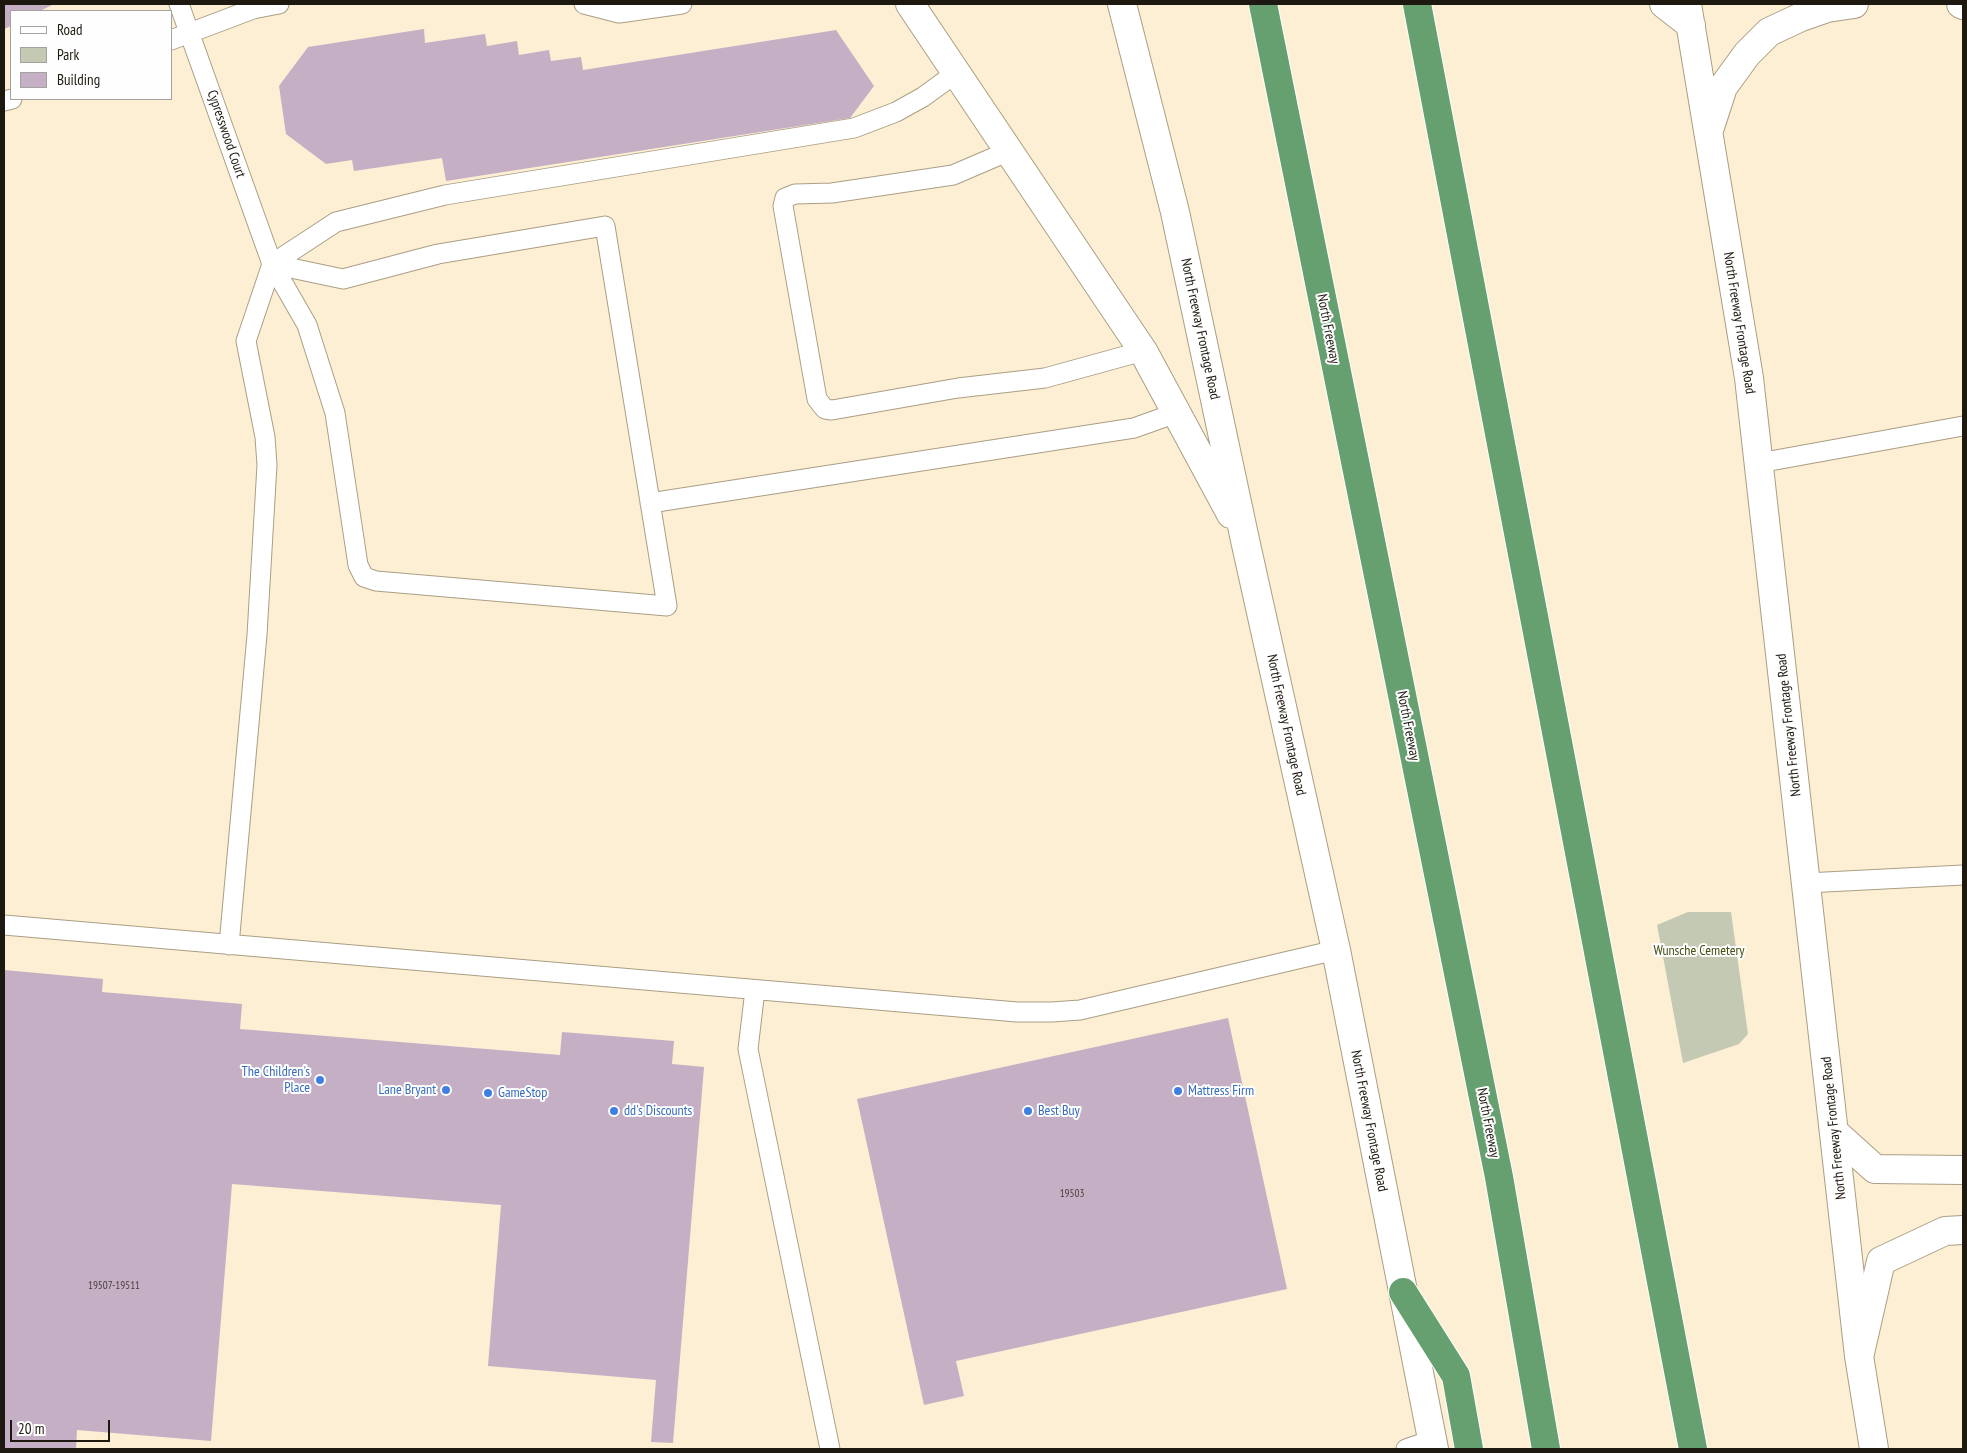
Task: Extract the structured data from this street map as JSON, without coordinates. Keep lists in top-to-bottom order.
{
  "streets": {
    "highway": ["North Freeway"],
    "main road": ["North Freeway Frontage Road"],
    "lane": ["Cypresswood Court"]
  },
  "parks": ["Wunsche Cemetery"],
  "places": [
    "The Children's Place",
    "Lane Bryant",
    "Mattress Firm",
    "GameStop",
    "dd's Discounts",
    "Best Buy"
  ],
  "house_numbers": ["19503", "19507-19511"],
  "legend": ["Road", "Park", "Building"],
  "scale_bar": "20 m"
}
